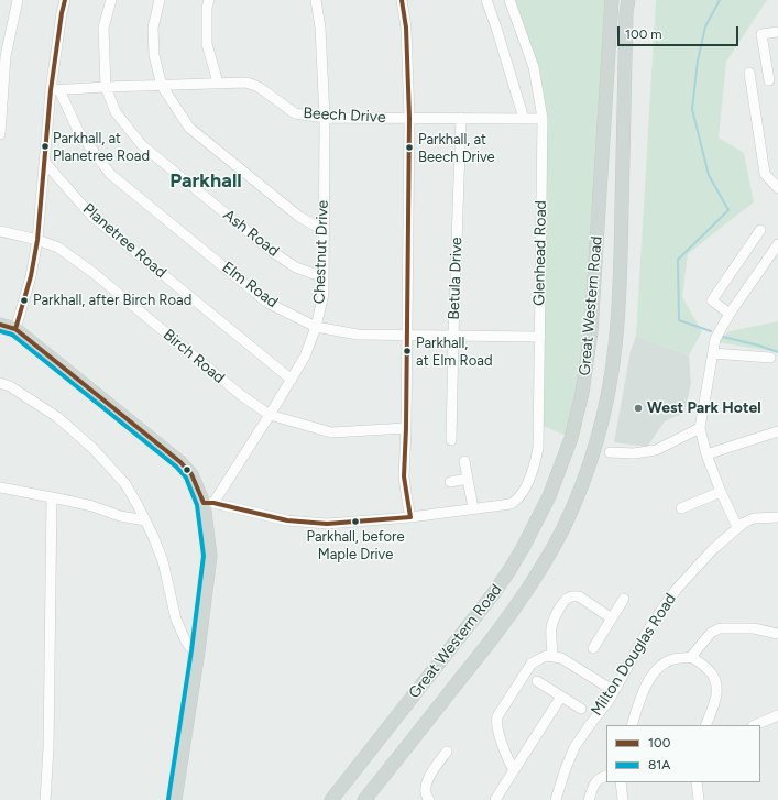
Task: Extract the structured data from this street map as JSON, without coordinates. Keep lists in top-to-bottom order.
{
  "streets": {
    "main road": ["Great Western Road"],
    "street": [
      "Beech Drive",
      "Ash Road",
      "Planetree Road",
      "Chestnut Drive",
      "Glenhead Road",
      "Betula Drive",
      "Elm Road",
      "Birch Road",
      "Milton Douglas Road"
    ]
  },
  "crossings": [
    ["Beech Drive", "Ash Road"],
    ["Beech Drive", "Chestnut Drive"],
    ["Beech Drive", "Glenhead Road"],
    ["Beech Drive", "Betula Drive"],
    ["Beech Drive", "Elm Road"],
    ["Ash Road", "Chestnut Drive"],
    ["Planetree Road", "Chestnut Drive"],
    ["Chestnut Drive", "Elm Road"],
    ["Chestnut Drive", "Birch Road"],
    ["Glenhead Road", "Elm Road"],
    ["Betula Drive", "Elm Road"]
  ],
  "districts": ["Parkhall"],
  "places": [
    "Parkhall, at Planetree Road",
    "Parkhall, at Beech Drive",
    "Parkhall, after Birch Road",
    "Parkhall, at Elm Road",
    "West Park Hotel",
    "Parkhall, before Maple Drive"
  ],
  "lines": ["transit line 100", "transit line 81A"],
  "legend": ["100", "81A"],
  "scale_bar": "100 m"
}
